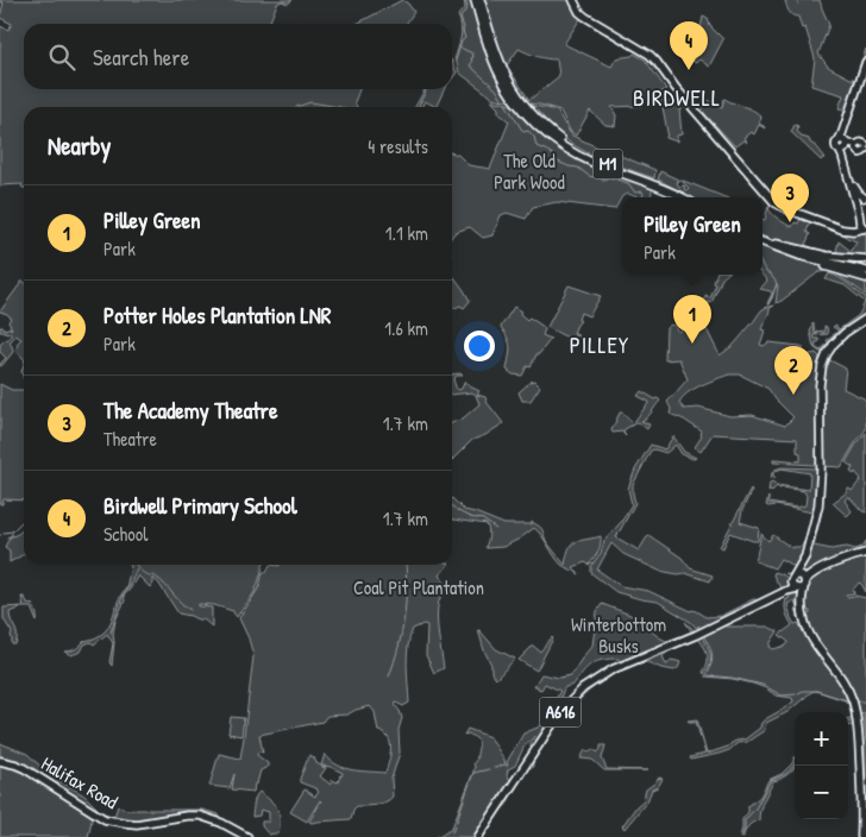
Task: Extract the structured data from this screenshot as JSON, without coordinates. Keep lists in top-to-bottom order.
{
  "streets": {
    "highway": ["M1", "A616", "Halifax Road"]
  },
  "districts": ["BIRDWELL", "PILLEY"],
  "parks": ["The Old Park Wood", "Coal Pit Plantation", "Winterbottom Busks"],
  "page": {
    "pins": [
      "4",
      "3",
      "1",
      "2"
    ],
    "search": "Search here",
    "heading": ["Nearby", "4 results"],
    "list": [
      {
        "mark": "1",
        "name": "Pilley Green",
        "note": "Park",
        "value": "1.1 km"
      },
      {
        "mark": "2",
        "name": "Potter Holes Plantation LNR",
        "note": "Park",
        "value": "1.6 km"
      },
      {
        "mark": "3",
        "name": "The Academy Theatre",
        "note": "Theatre",
        "value": "1.7 km"
      },
      {
        "mark": "4",
        "name": "Birdwell Primary School",
        "note": "School",
        "value": "1.7 km"
      }
    ],
    "popup": ["Pilley Green", "Park"],
    "map_buttons": ["+", "−"]
  }
}
